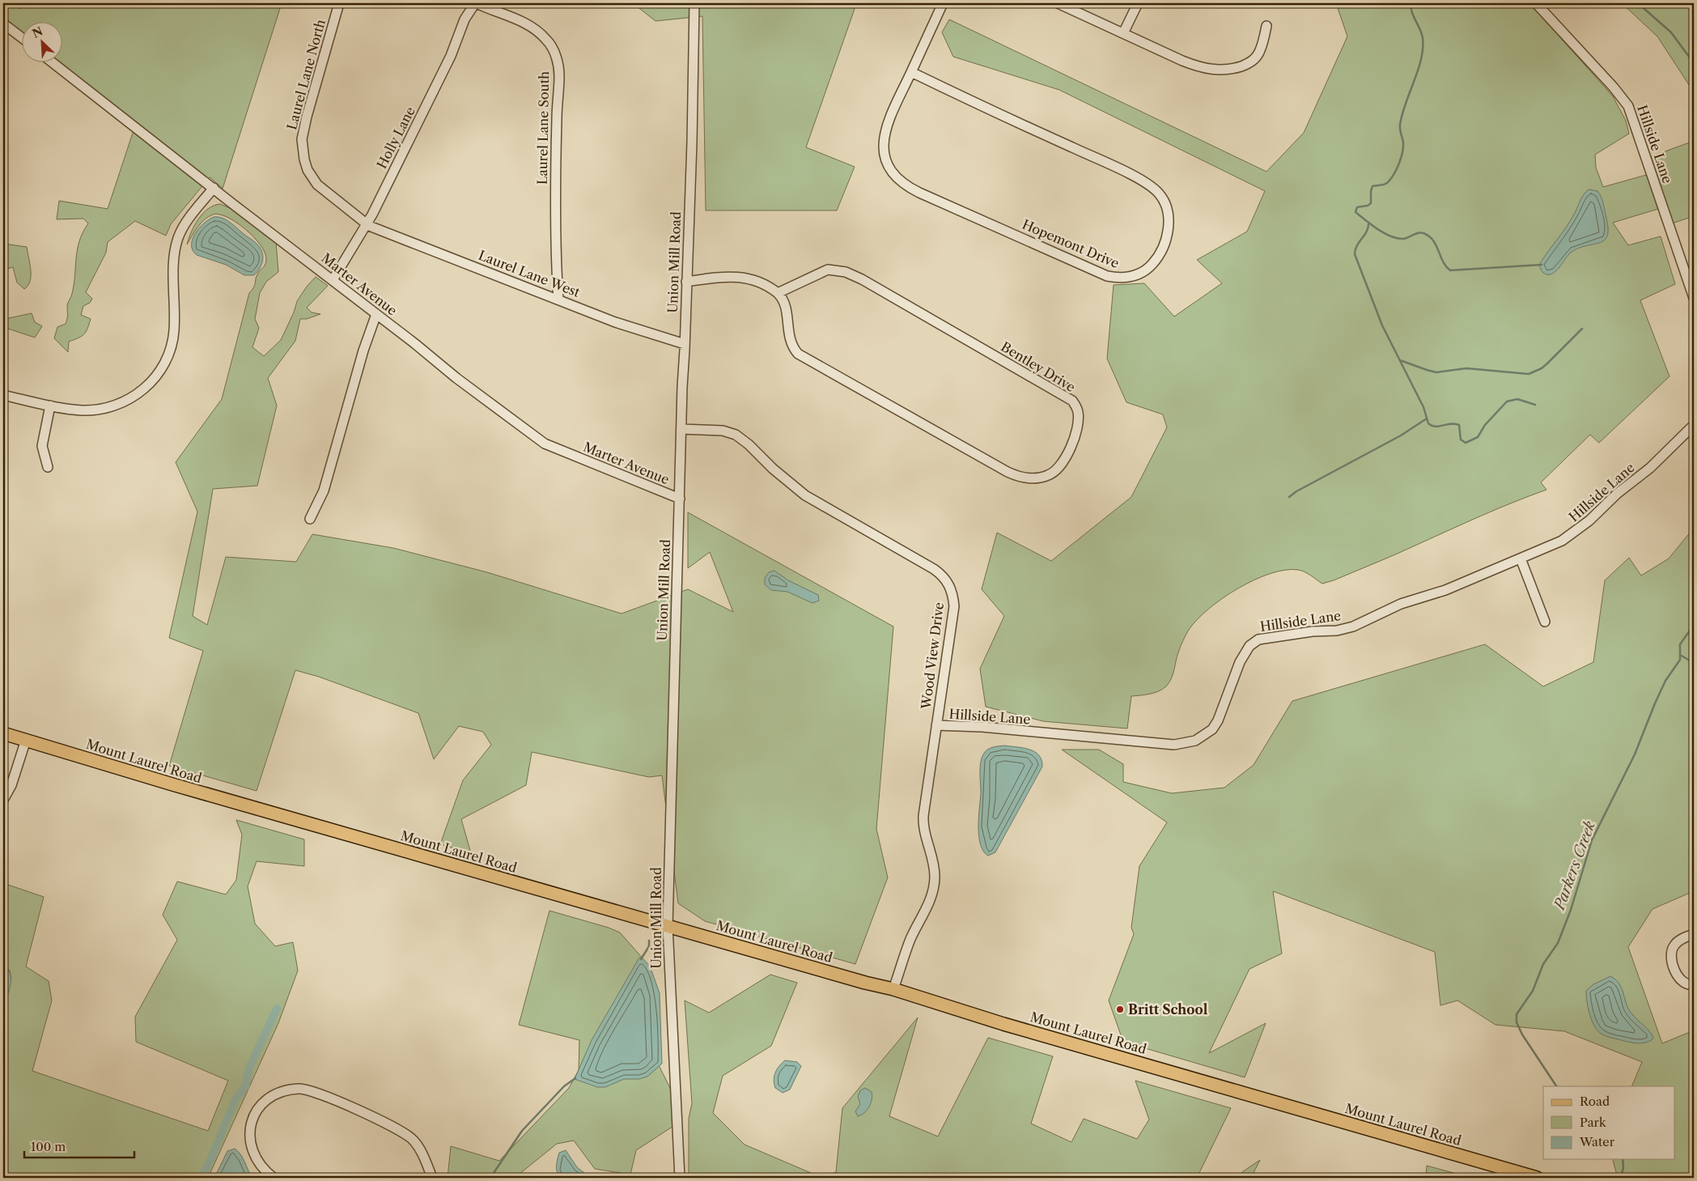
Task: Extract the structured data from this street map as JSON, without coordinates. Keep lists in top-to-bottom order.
{
  "streets": {
    "main road": ["Mount Laurel Road"],
    "street": [
      "Laurel Lane North",
      "Laurel Lane South",
      "Holly Lane",
      "Hillside Lane",
      "Hopemont Drive",
      "Union Mill Road",
      "Laurel Lane West",
      "Marter Avenue",
      "Bentley Drive",
      "Wood View Drive"
    ]
  },
  "crossings": [
    ["Laurel Lane North", "Holly Lane"],
    ["Laurel Lane North", "Laurel Lane West"],
    ["Laurel Lane South", "Holly Lane"],
    ["Laurel Lane South", "Laurel Lane West"],
    ["Holly Lane", "Laurel Lane West"],
    ["Holly Lane", "Marter Avenue"],
    ["Hillside Lane", "Wood View Drive"],
    ["Union Mill Road", "Laurel Lane West"],
    ["Union Mill Road", "Marter Avenue"],
    ["Union Mill Road", "Wood View Drive"],
    ["Union Mill Road", "Mount Laurel Road"],
    ["Wood View Drive", "Mount Laurel Road"]
  ],
  "water": ["Parkers Creek"],
  "places": ["Britt School"],
  "legend": ["Road", "Park", "Water"],
  "scale_bar": "100 m",
  "north": "top left"
}
